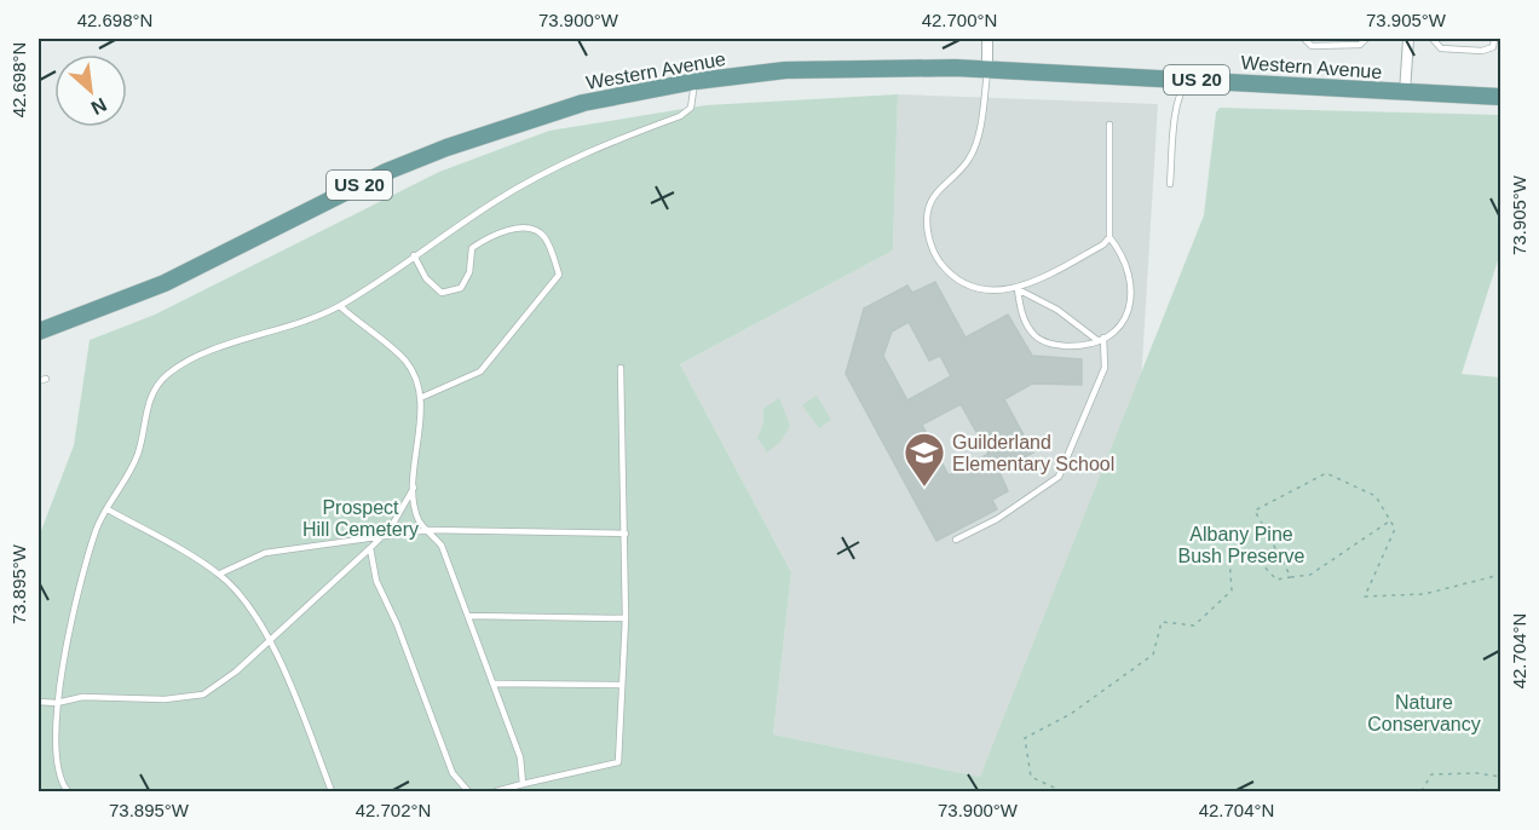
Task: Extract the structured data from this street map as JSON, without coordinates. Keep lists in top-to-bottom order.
{
  "streets": {
    "main road": ["Western Avenue", "US 20"]
  },
  "parks": ["Prospect Hill Cemetery", "Albany Pine Bush Preserve", "Nature Conservancy"],
  "places": {
    "school or university": ["Guilderland Elementary School"]
  },
  "north": "bottom right",
  "coordinates": [
    "42.698°N",
    "73.900°W",
    "42.700°N",
    "73.905°W",
    "73.895°W",
    "42.704°N",
    "42.702°N"
  ]
}
